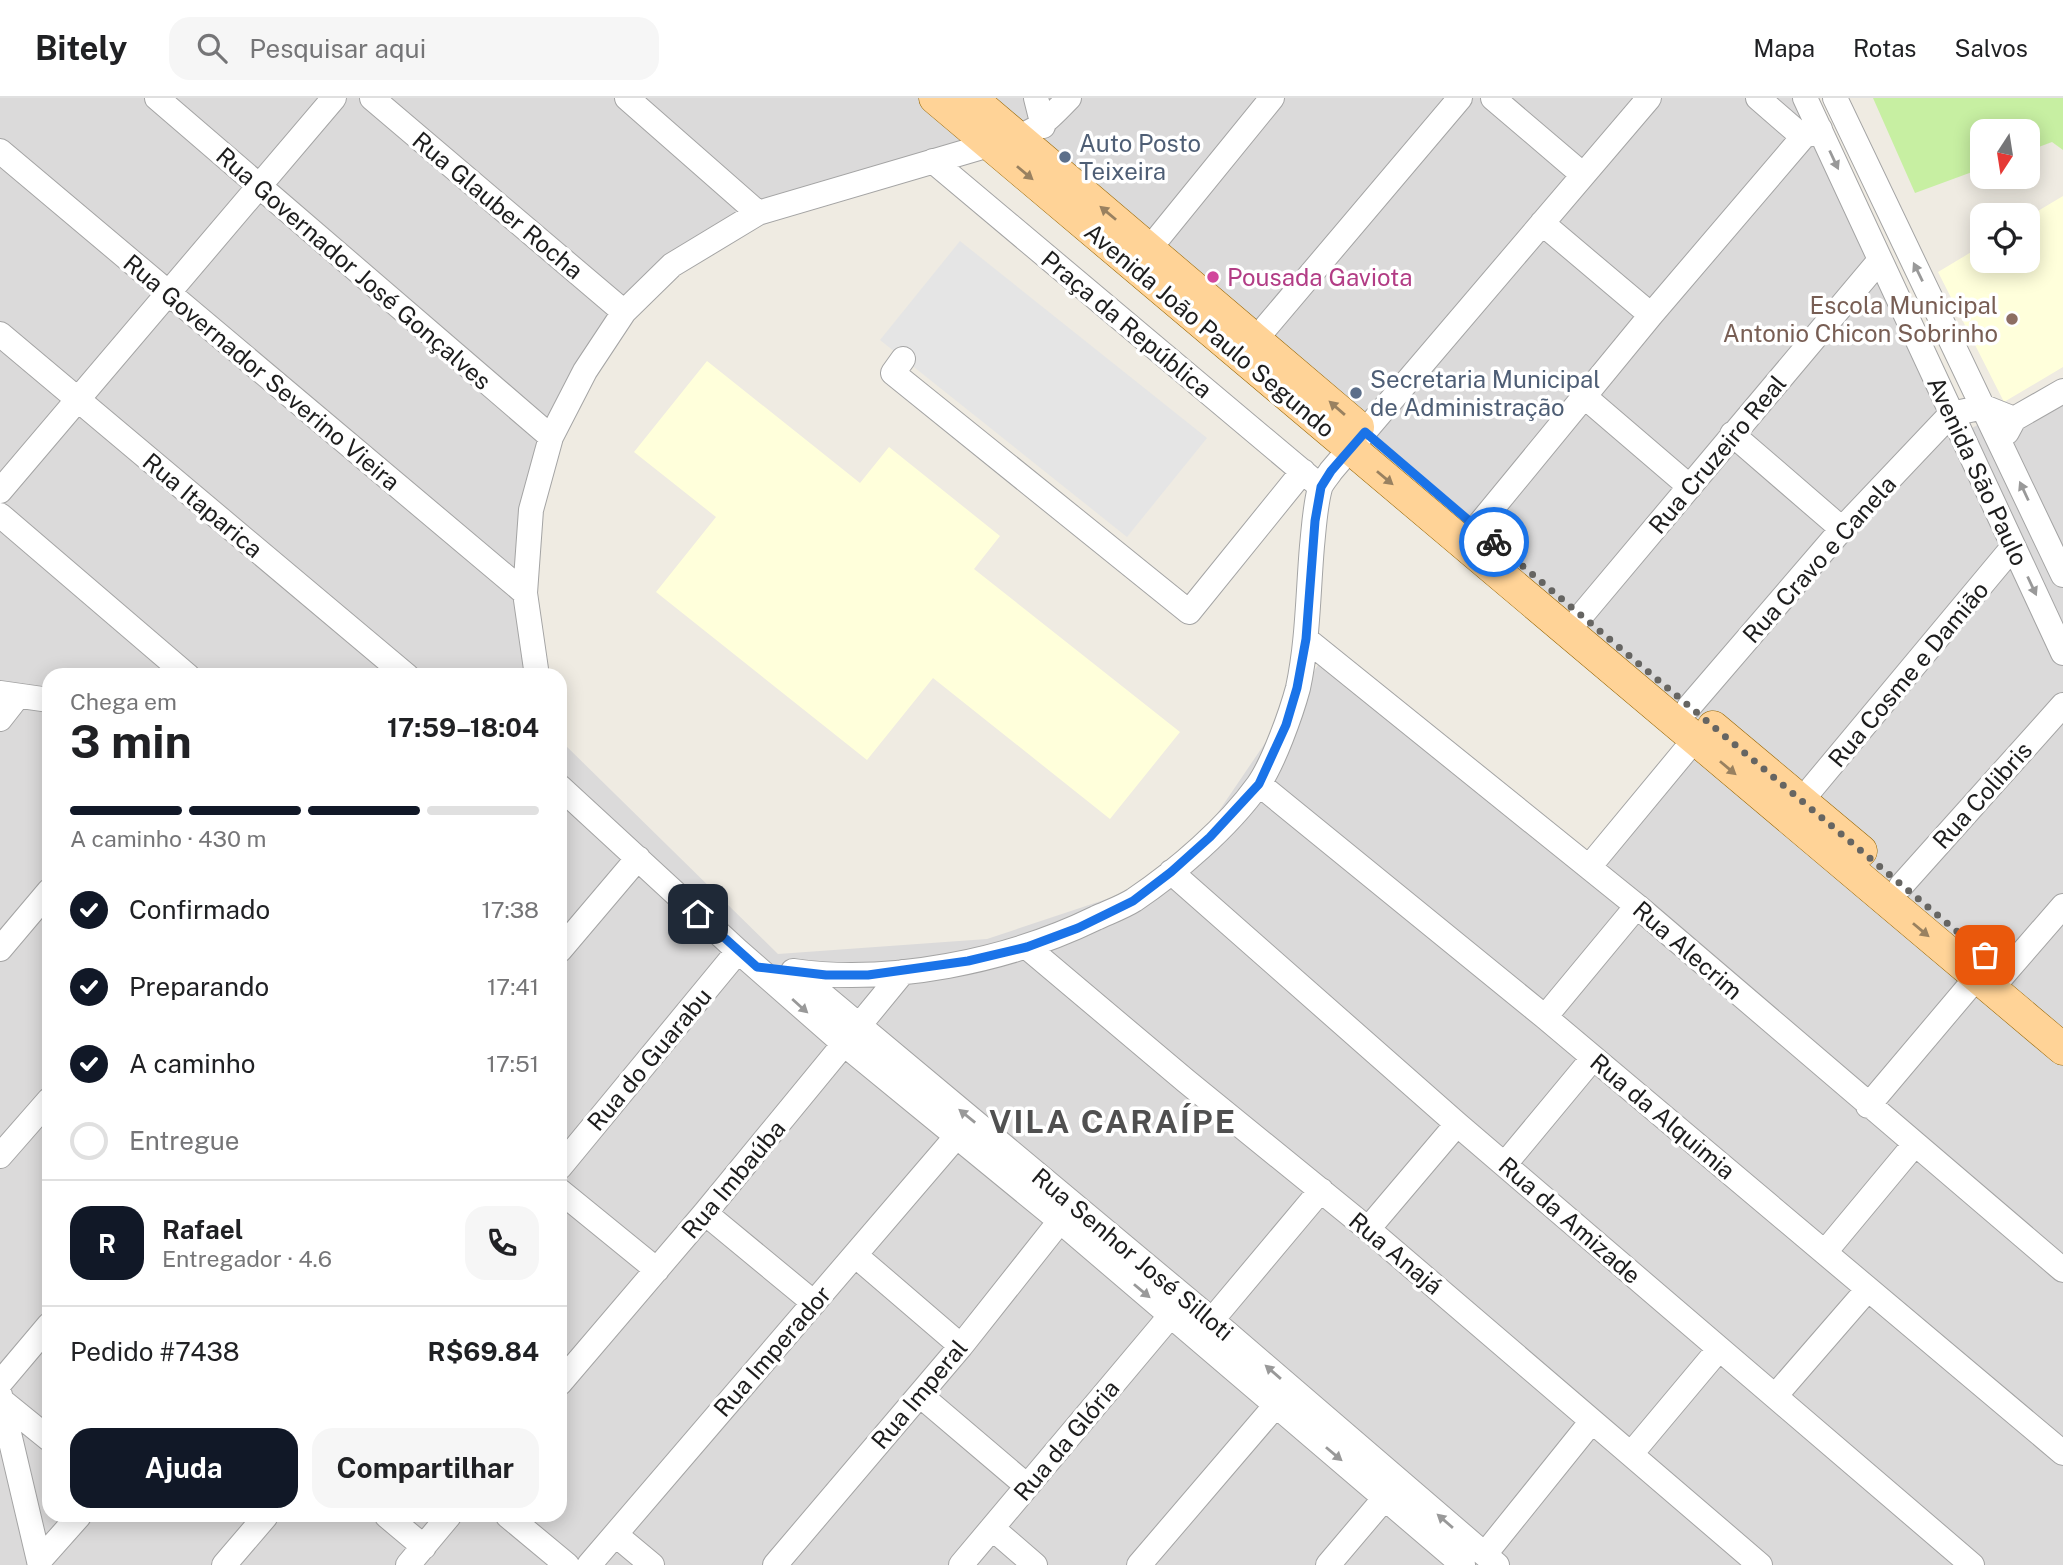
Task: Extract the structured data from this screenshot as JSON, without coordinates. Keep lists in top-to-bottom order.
{
  "streets": {
    "main road": ["Avenida João Paulo Segundo"],
    "street": [
      "Rua Glauber Rocha",
      "Rua Governador José Gonçalves",
      "Praça da República",
      "Rua Governador Severino Vieira",
      "Rua Cruzeiro Real",
      "Avenida São Paulo",
      "Rua Itaparica",
      "Rua Cravo e Canela",
      "Rua Cosme e Damião",
      "Rua Colibris",
      "Rua Alecrim",
      "Rua do Guarabu",
      "Rua da Alquimia",
      "Rua Imbaúba",
      "Rua da Amizade",
      "Rua Anajá",
      "Rua Senhor José Silloti",
      "Rua Imperador",
      "Rua Imperal",
      "Rua da Glória"
    ]
  },
  "crossings": [
    ["Avenida João Paulo Segundo", "Rua Cruzeiro Real"],
    ["Avenida João Paulo Segundo", "Rua Cravo e Canela"],
    ["Avenida João Paulo Segundo", "Rua Cosme e Damião"],
    ["Avenida João Paulo Segundo", "Rua Colibris"],
    ["Rua Cruzeiro Real", "Avenida São Paulo"],
    ["Avenida São Paulo", "Rua Cravo e Canela"],
    ["Avenida São Paulo", "Rua Cosme e Damião"],
    ["Rua do Guarabu", "Rua Senhor José Silloti"],
    ["Rua Imbaúba", "Rua Senhor José Silloti"],
    ["Rua Senhor José Silloti", "Rua Imperador"],
    ["Rua Senhor José Silloti", "Rua Imperal"],
    ["Rua Senhor José Silloti", "Rua da Glória"]
  ],
  "districts": ["VILA CARAÍPE"],
  "places": [
    "Auto Posto Teixeira",
    "Pousada Gaviota",
    "Escola Municipal Antonio Chicon Sobrinho",
    "Secretaria Municipal de Administração"
  ],
  "north": "bottom",
  "page": {
    "header": "Bitely",
    "search": "Pesquisar aqui",
    "nav": ["Mapa", "Rotas", "Salvos"],
    "heading": ["3 min", "Chega em", "17:59–18:04"],
    "panel": [
      "Rafael",
      "Entregador · 4.6",
      "Pedido #7438",
      "R$69.84"
    ],
    "bar": "A caminho · 430 m",
    "list": [
      ["Confirmado", "17:38"],
      ["Preparando", "17:41"],
      ["A caminho", "17:51"],
      "Entregue"
    ],
    "round": "R",
    "buttons": ["Ajuda", "Compartilhar"]
  }
}
